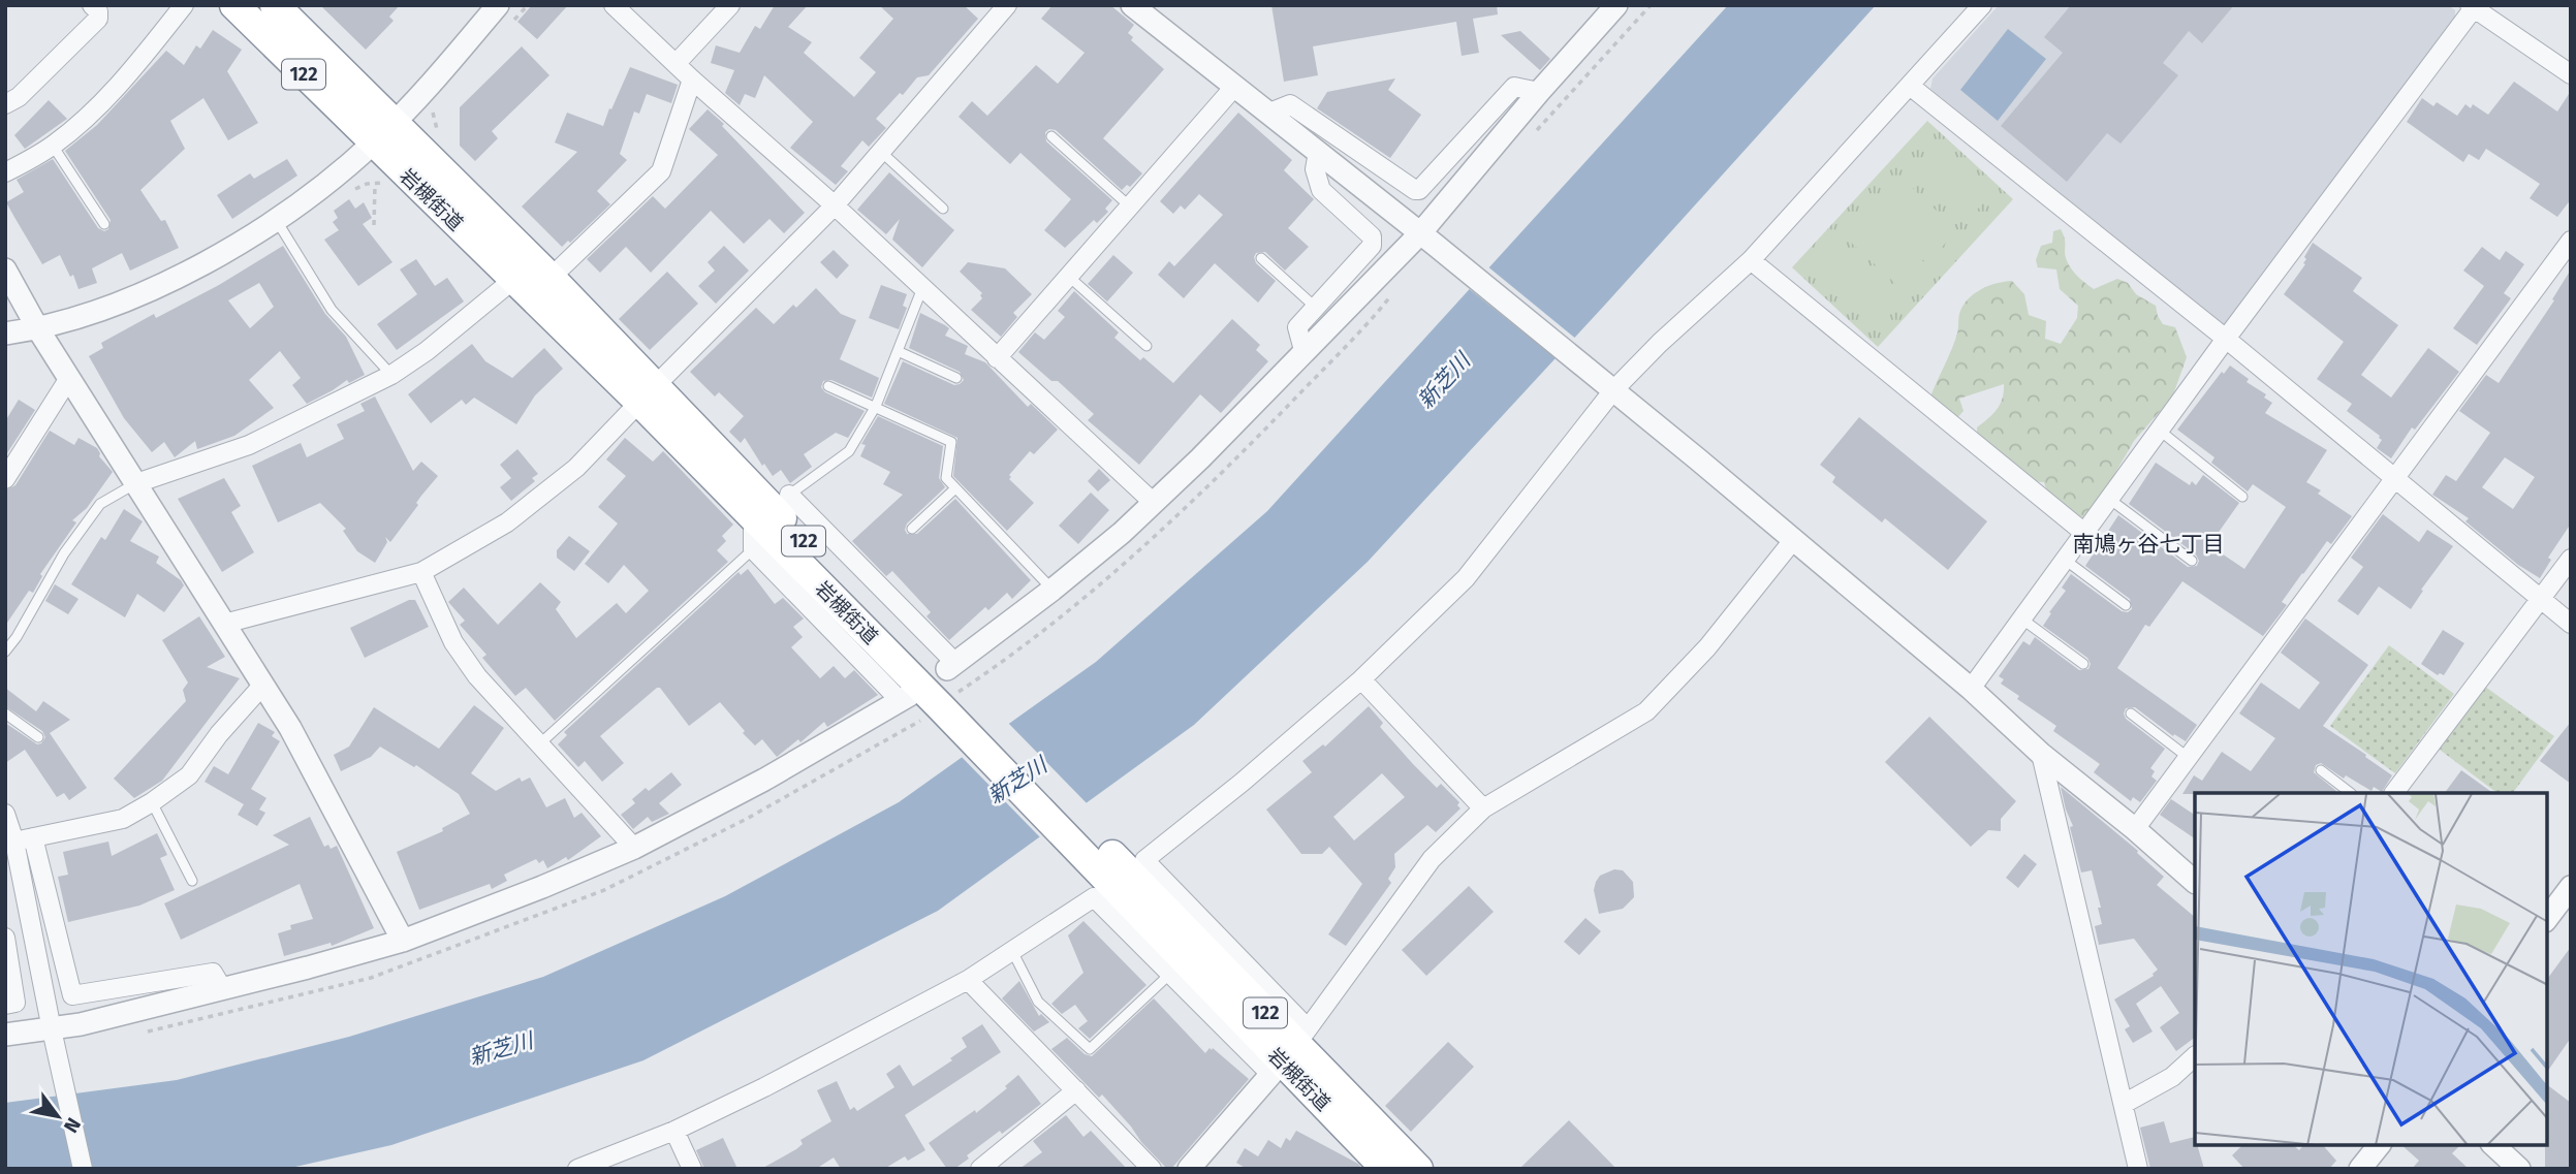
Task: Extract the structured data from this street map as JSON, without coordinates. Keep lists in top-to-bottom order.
{
  "streets": {
    "highway": ["122", "岩槻街道"]
  },
  "districts": ["南鳩ヶ谷七丁目"],
  "water": ["新芝川"],
  "north": "bottom right"
}
